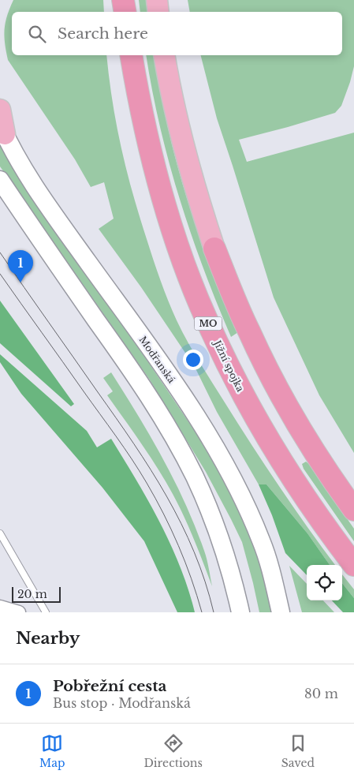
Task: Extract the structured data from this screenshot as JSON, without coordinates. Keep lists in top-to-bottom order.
{
  "streets": {
    "highway": ["MO", "Jižní spojka"],
    "main road": ["Modřanská"]
  },
  "scale_bar": "20 m",
  "page": {
    "search": "Search here",
    "pins": "1",
    "scale": "20 m",
    "heading": "Nearby",
    "list": [
      {
        "mark": "1",
        "name": "Pobřežní cesta",
        "note": "Bus stop · Modřanská",
        "value": "80 m"
      }
    ],
    "nav": ["Map", "Directions", "Saved"]
  }
}
